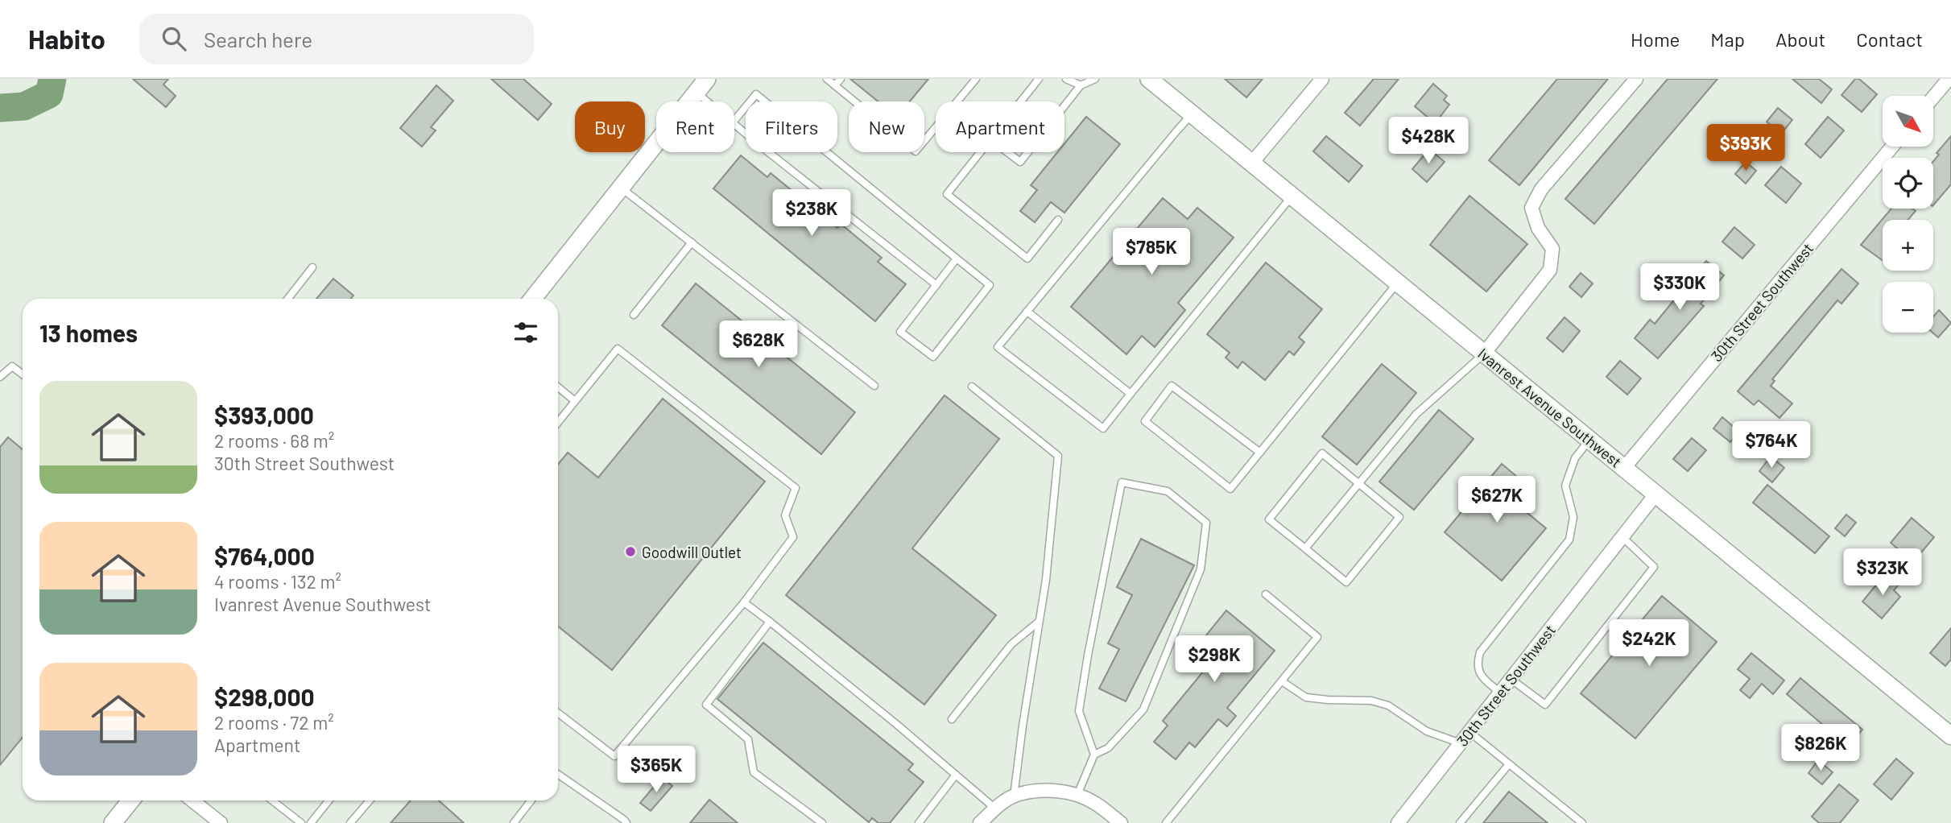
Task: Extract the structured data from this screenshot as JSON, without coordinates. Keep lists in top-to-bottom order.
{
  "streets": {
    "street": ["30th Street Southwest", "Ivanrest Avenue Southwest"]
  },
  "crossings": [
    ["30th Street Southwest", "Ivanrest Avenue Southwest"]
  ],
  "places": ["Goodwill Outlet"],
  "north": "bottom right",
  "page": {
    "header": "Habito",
    "search": "Search here",
    "nav": [
      "Home",
      "Map",
      "About",
      "Contact"
    ],
    "map_buttons": ["+", "−"],
    "chip": [
      "Buy",
      "Rent",
      "Filters",
      "New",
      "Apartment"
    ],
    "price": [
      "$428K",
      "$393K",
      "$238K",
      "$785K",
      "$330K",
      "$628K",
      "$764K",
      "$627K",
      "$323K",
      "$242K",
      "$298K",
      "$826K",
      "$365K"
    ],
    "heading": "13 homes",
    "list": [
      {
        "name": "$393,000",
        "note": "2 rooms · 68 m² · 30th Street Southwest"
      },
      {
        "name": "$764,000",
        "note": "4 rooms · 132 m² · Ivanrest Avenue Southwest"
      },
      {
        "name": "$298,000",
        "note": "2 rooms · 72 m² · Apartment"
      }
    ]
  }
}
